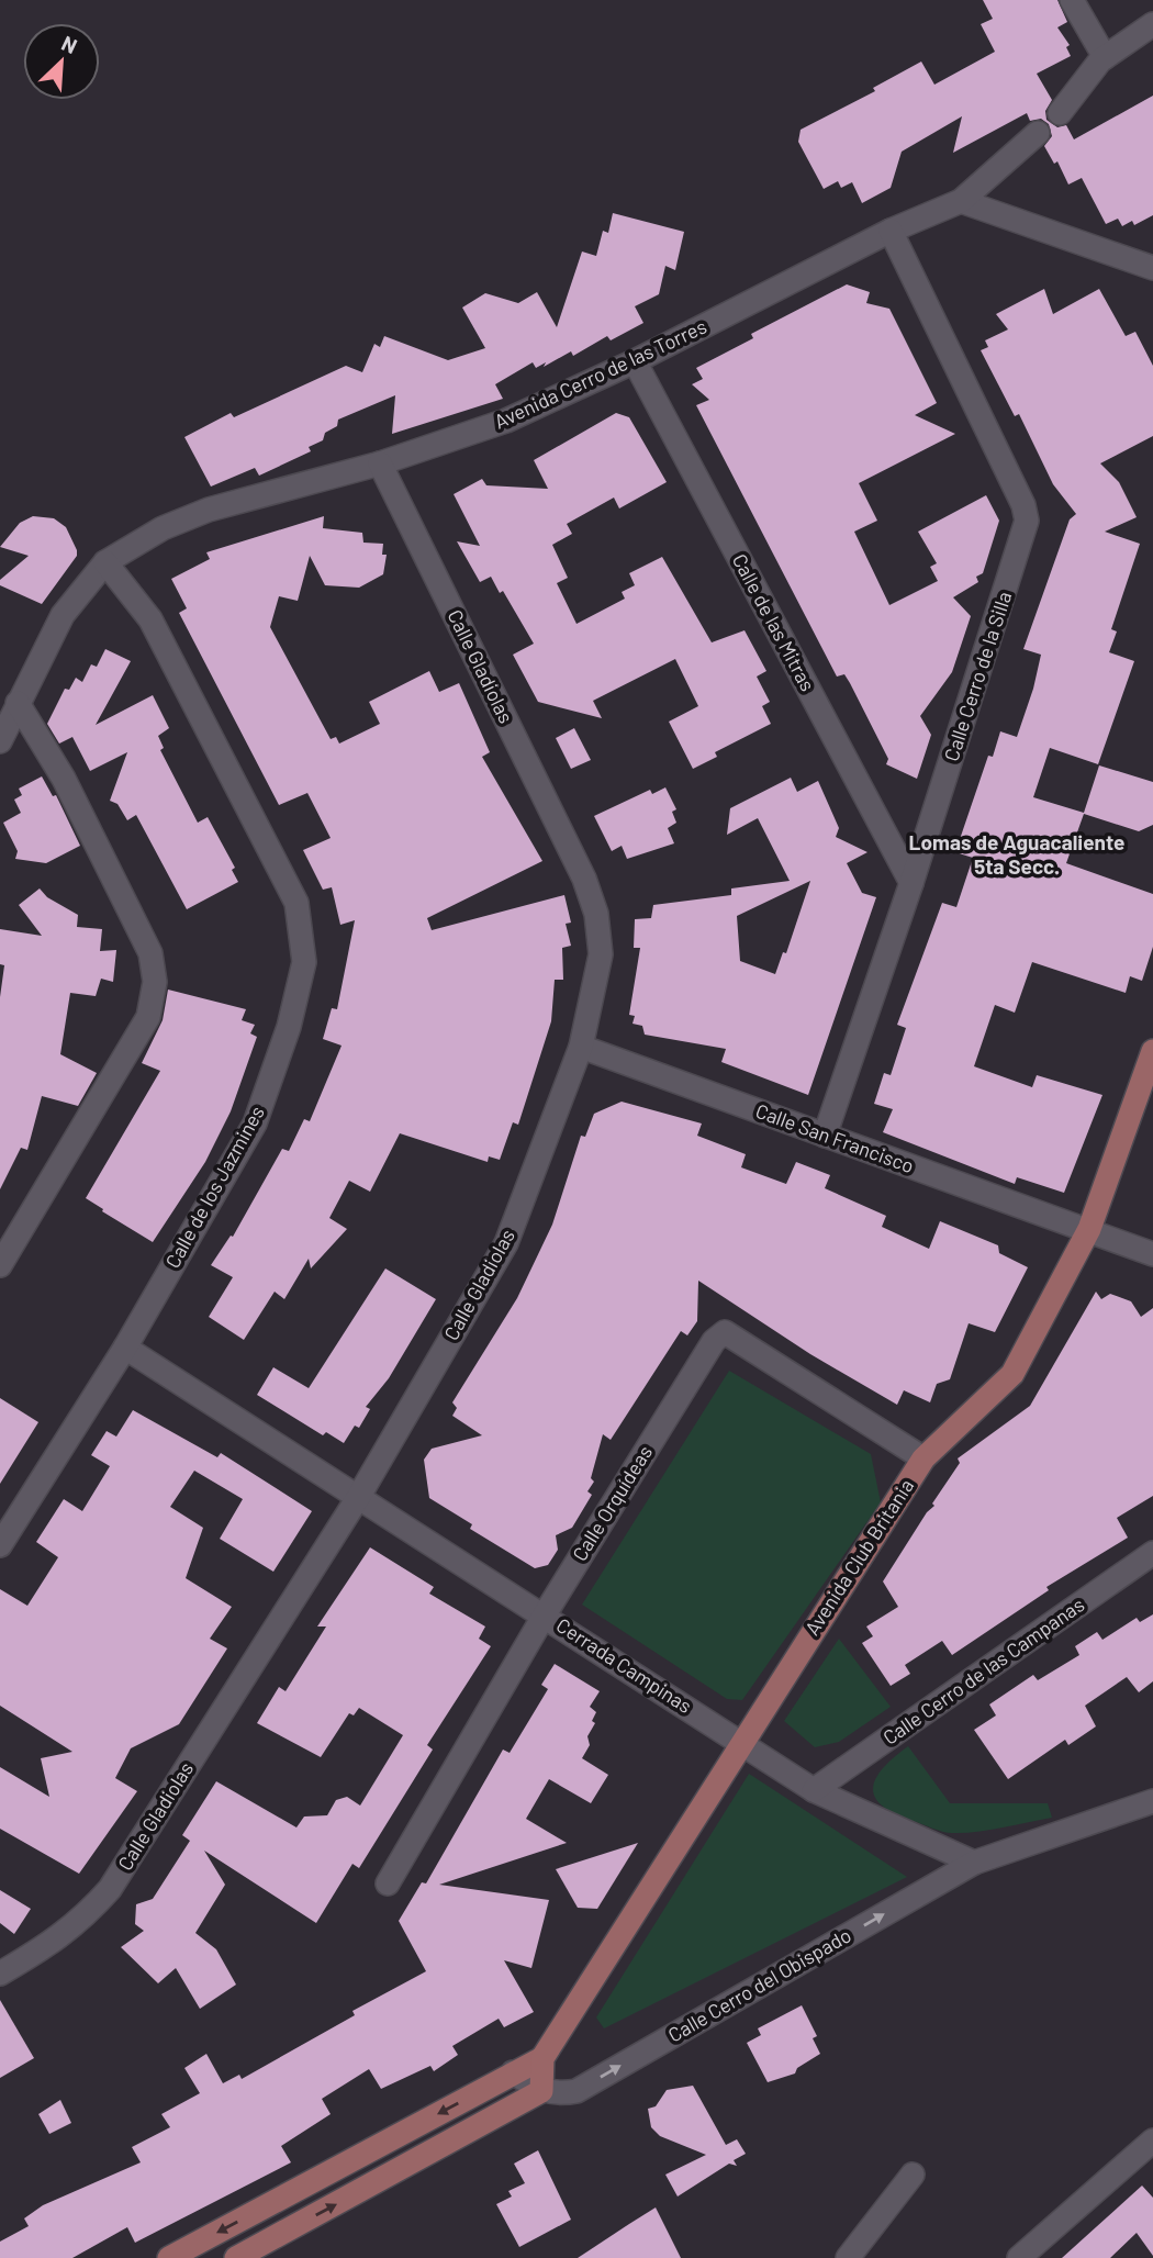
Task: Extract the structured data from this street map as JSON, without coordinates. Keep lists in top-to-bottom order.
{
  "streets": {
    "main road": ["Avenida Club Britania", "Calle Cerro del Obispado"],
    "street": [
      "Avenida Cerro de las Torres",
      "Calle de las Mitras",
      "Calle Gladiolas",
      "Calle Cerro de la Silla",
      "Calle San Francisco",
      "Calle de los Jazmines",
      "Calle Orquídeas",
      "Cerrada Campinas",
      "Calle Cerro de las Campanas"
    ]
  },
  "crossings": [
    ["Avenida Cerro de las Torres", "Calle de las Mitras"],
    ["Avenida Cerro de las Torres", "Calle Gladiolas"],
    ["Avenida Cerro de las Torres", "Calle Cerro de la Silla"],
    ["Avenida Cerro de las Torres", "Calle de los Jazmines"],
    ["Calle de las Mitras", "Calle Cerro de la Silla"],
    ["Calle Gladiolas", "Calle San Francisco"],
    ["Calle Gladiolas", "Cerrada Campinas"],
    ["Calle Cerro de la Silla", "Calle San Francisco"],
    ["Calle San Francisco", "Avenida Club Britania"],
    ["Calle de los Jazmines", "Cerrada Campinas"],
    ["Calle Orquídeas", "Avenida Club Britania"],
    ["Calle Orquídeas", "Cerrada Campinas"],
    ["Avenida Club Britania", "Cerrada Campinas"],
    ["Avenida Club Britania", "Calle Cerro del Obispado"],
    ["Cerrada Campinas", "Calle Cerro de las Campanas"],
    ["Cerrada Campinas", "Calle Cerro del Obispado"]
  ],
  "one_way": ["Calle Cerro del Obispado"],
  "districts": ["Lomas de Aguacaliente 5ta Secc."],
  "north": "top right"
}
